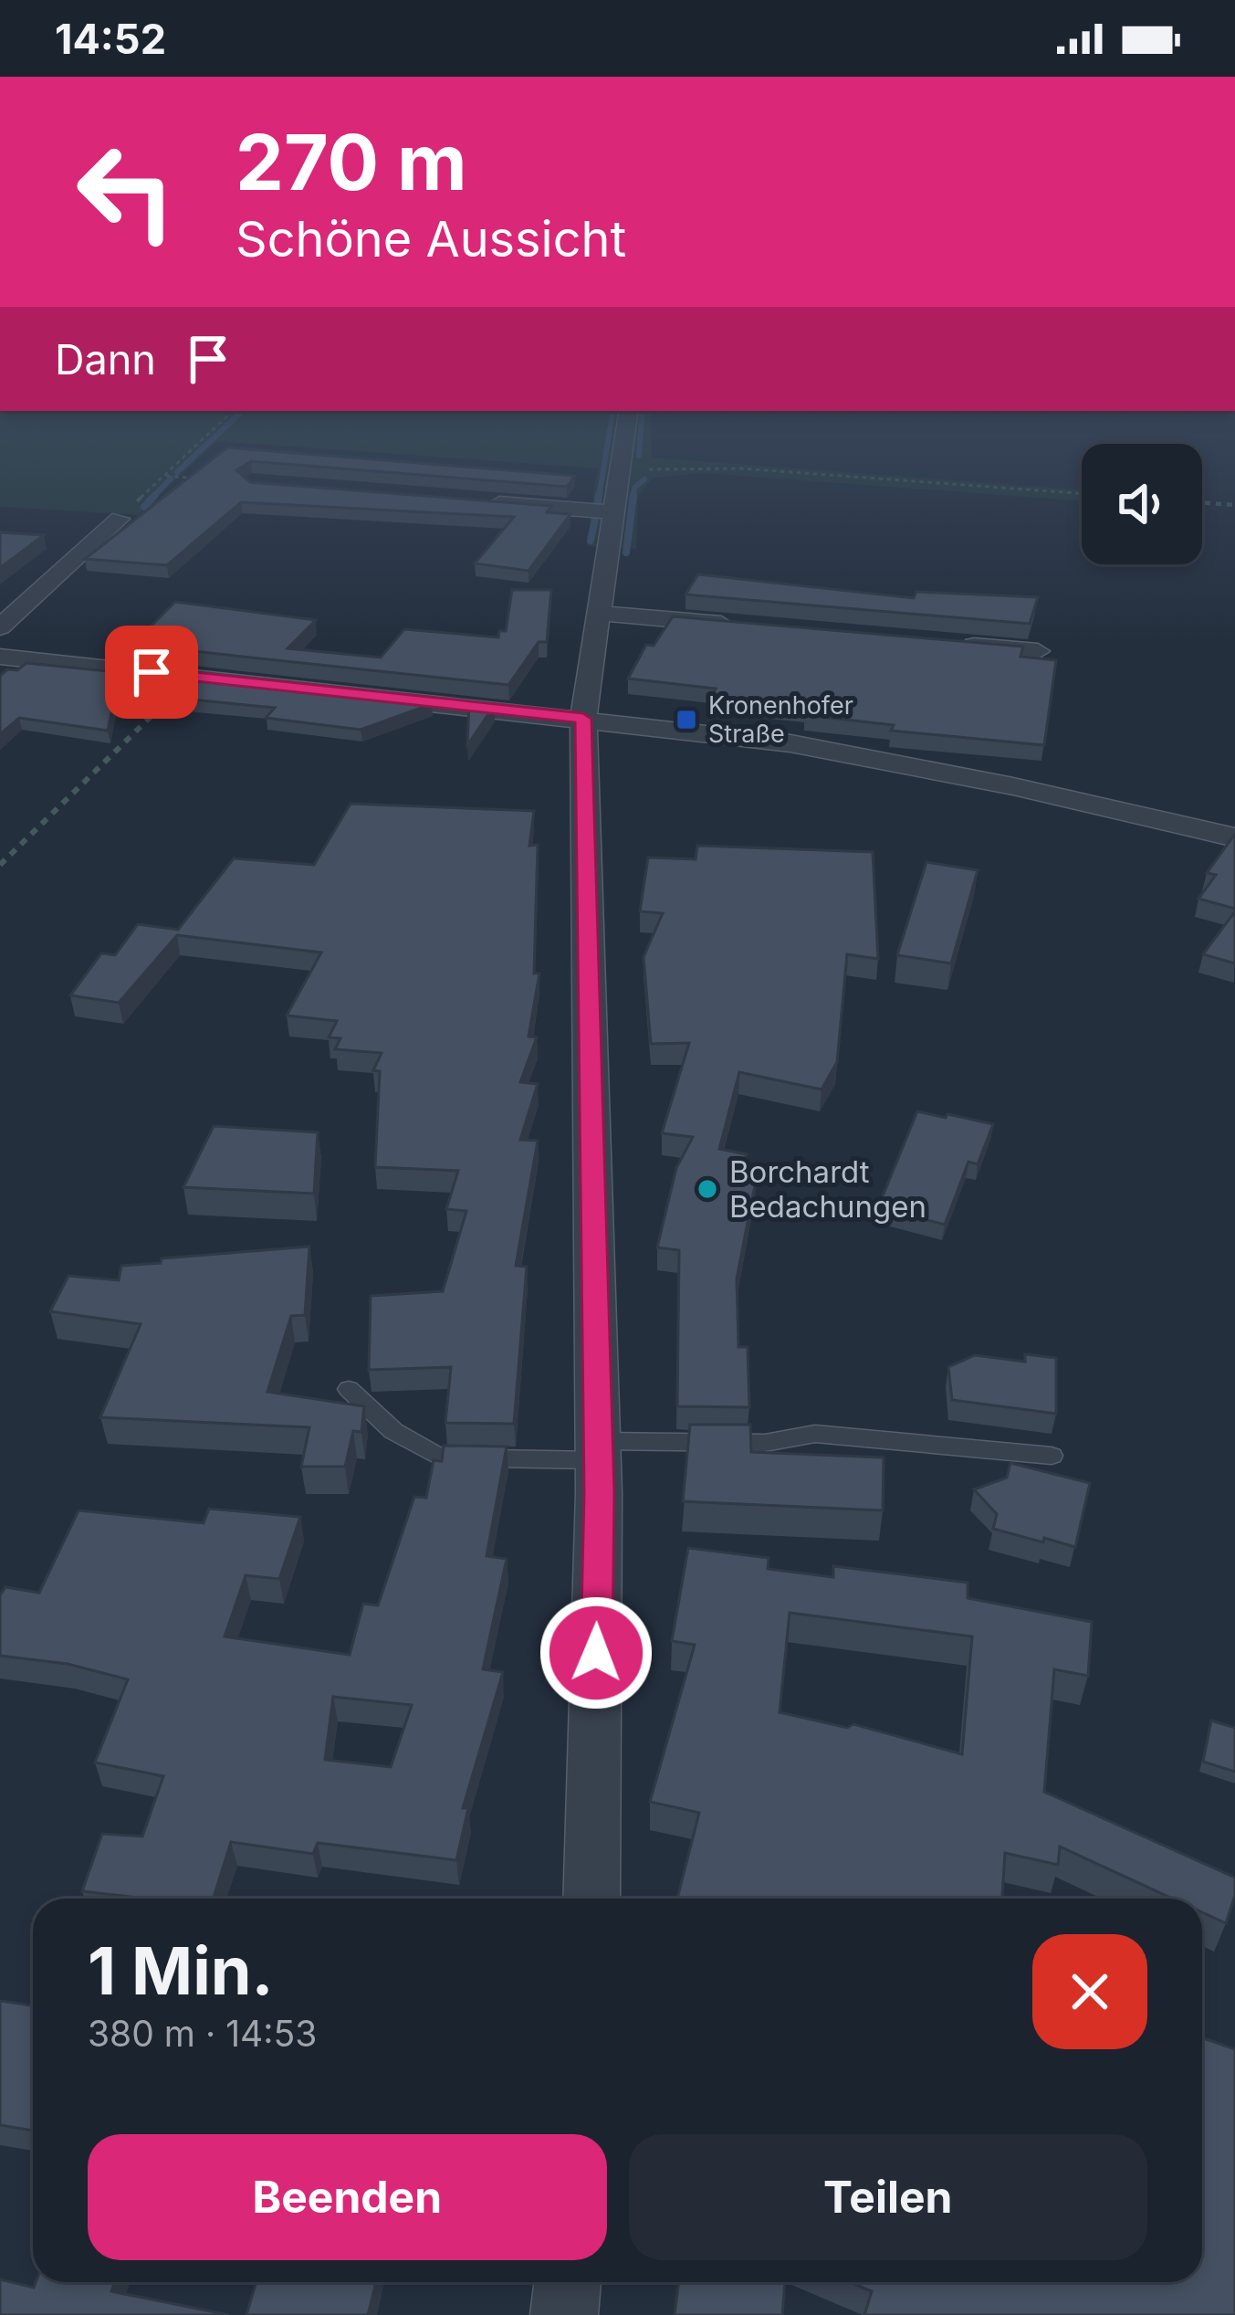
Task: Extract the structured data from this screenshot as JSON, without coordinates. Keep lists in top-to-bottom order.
{
  "places": {
    "transit": ["Kronenhofer Straße"],
    "other": ["Borchardt Bedachungen"]
  },
  "page": {
    "status": "14:52",
    "turn": ["270 m", "Schöne Aussicht"],
    "then": "Dann",
    "heading": ["1 Min.", "380 m · 14:53"],
    "buttons": ["Beenden", "Teilen"]
  }
}
